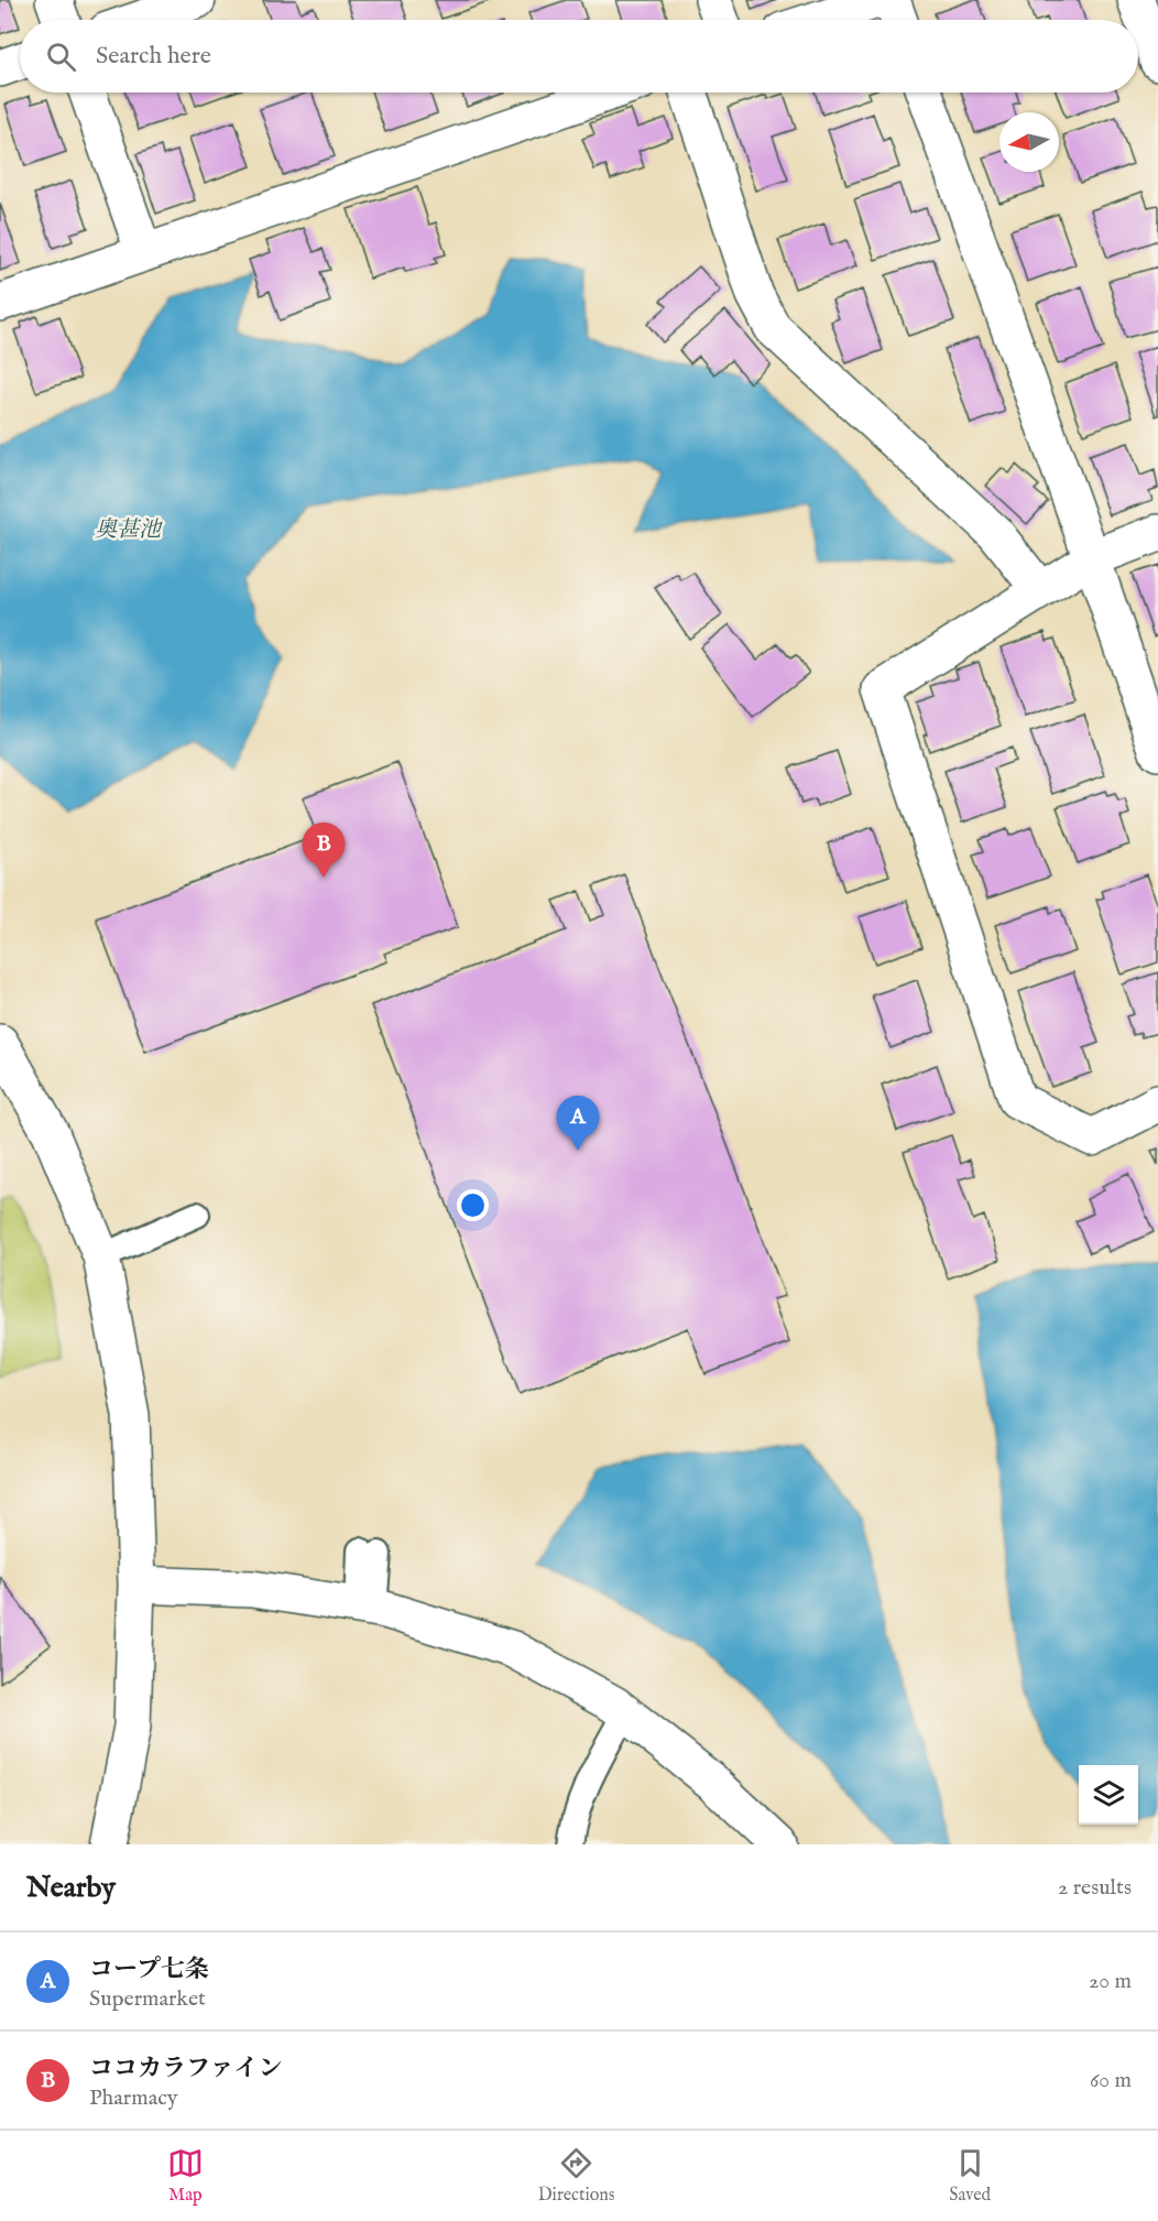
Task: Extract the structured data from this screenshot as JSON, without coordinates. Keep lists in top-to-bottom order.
{
  "water": ["奥甚池"],
  "north": "left",
  "page": {
    "search": "Search here",
    "pins": ["B", "A"],
    "heading": ["Nearby", "2 results"],
    "list": [
      {
        "mark": "A",
        "name": "コープ七条",
        "note": "Supermarket",
        "value": "20 m"
      },
      {
        "mark": "B",
        "name": "ココカラファイン",
        "note": "Pharmacy",
        "value": "60 m"
      }
    ],
    "nav": ["Map", "Directions", "Saved"]
  }
}
